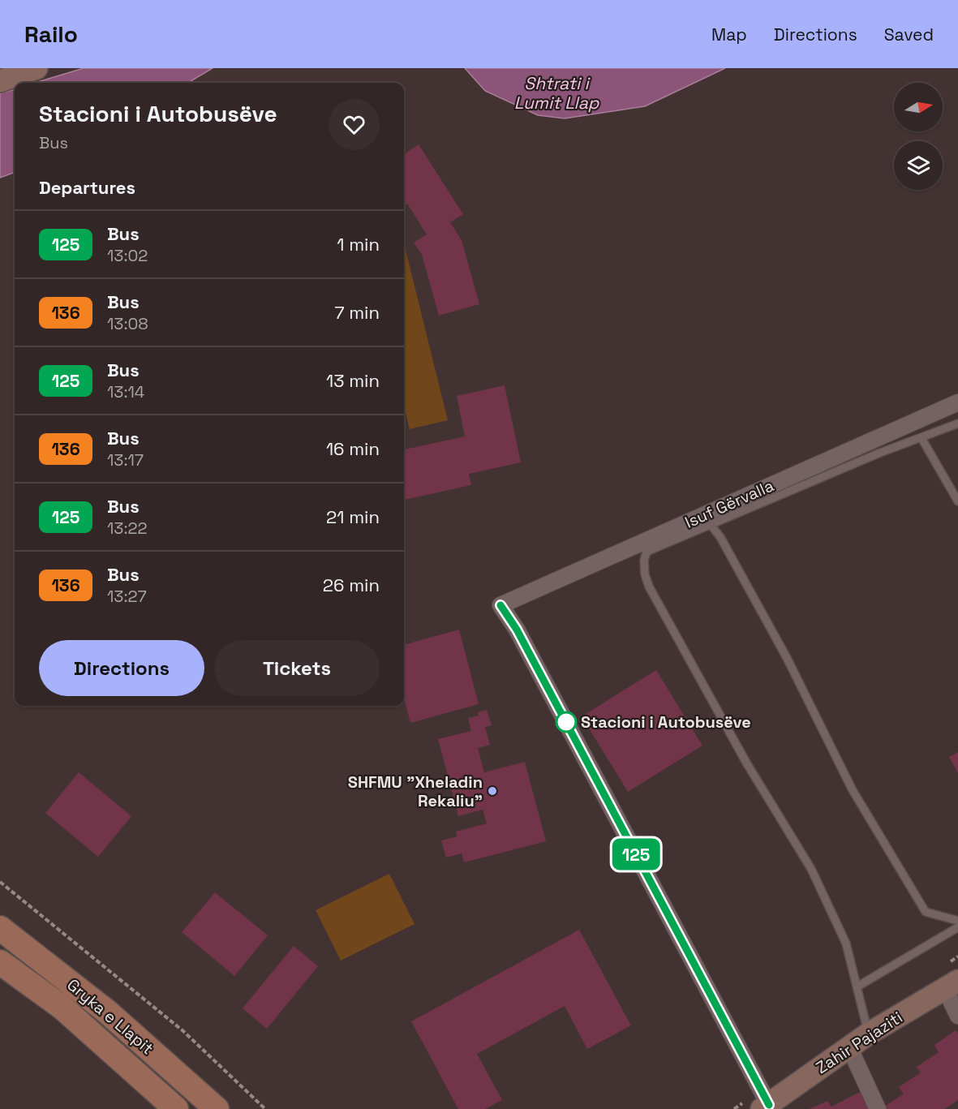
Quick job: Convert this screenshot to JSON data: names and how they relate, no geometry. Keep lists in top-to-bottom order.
{
  "streets": {
    "main road": ["Gryka e Llapit", "Zahir Pajaziti"],
    "street": ["Isuf Gërvalla"]
  },
  "crossings": [
    ["Isuf Gërvalla", "Zahir Pajaziti"]
  ],
  "water": ["Shtrati i Lumit Llap"],
  "places": ["Stacioni i Autobusëve", "SHFMU \"Xheladin Rekaliu\""],
  "lines": ["bus line 125"],
  "north": "right",
  "page": {
    "header": "Railo",
    "nav": ["Map", "Directions", "Saved"],
    "on_map": "125",
    "heading": [
      ["Stacioni i Autobusëve", "Bus"],
      "Departures"
    ],
    "list": [
      {
        "mark": "125",
        "name": "Bus",
        "note": "13:02",
        "value": "1 min"
      },
      {
        "mark": "136",
        "name": "Bus",
        "note": "13:08",
        "value": "7 min"
      },
      {
        "mark": "125",
        "name": "Bus",
        "note": "13:14",
        "value": "13 min"
      },
      {
        "mark": "136",
        "name": "Bus",
        "note": "13:17",
        "value": "16 min"
      },
      {
        "mark": "125",
        "name": "Bus",
        "note": "13:22",
        "value": "21 min"
      },
      {
        "mark": "136",
        "name": "Bus",
        "note": "13:27",
        "value": "26 min"
      }
    ],
    "buttons": ["Directions", "Tickets"]
  }
}
